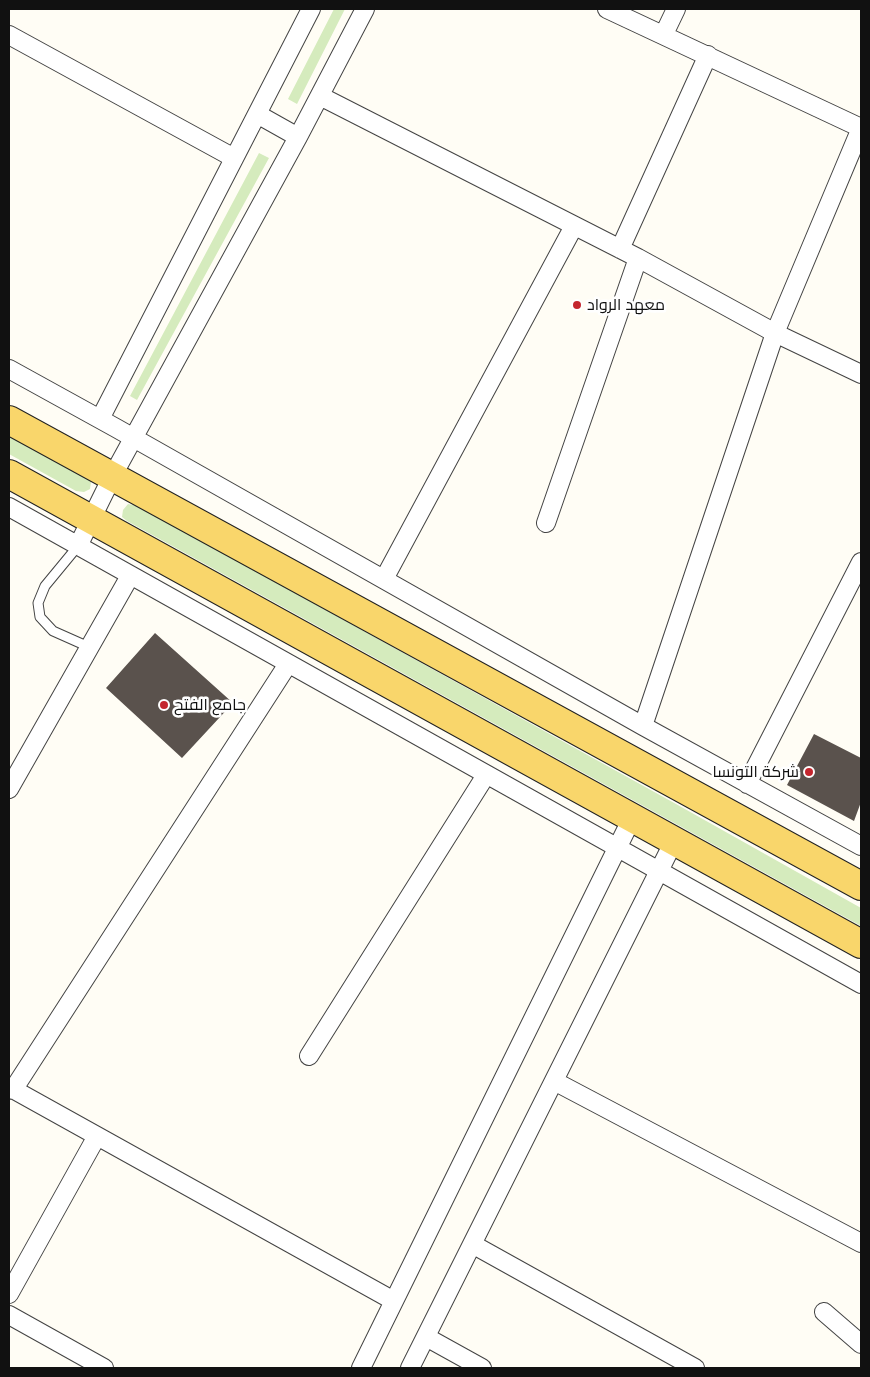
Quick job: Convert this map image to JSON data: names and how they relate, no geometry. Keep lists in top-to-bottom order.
{
  "places": ["معهد الرواد", "جامع الفتح", "شركة التونسا"]
}
